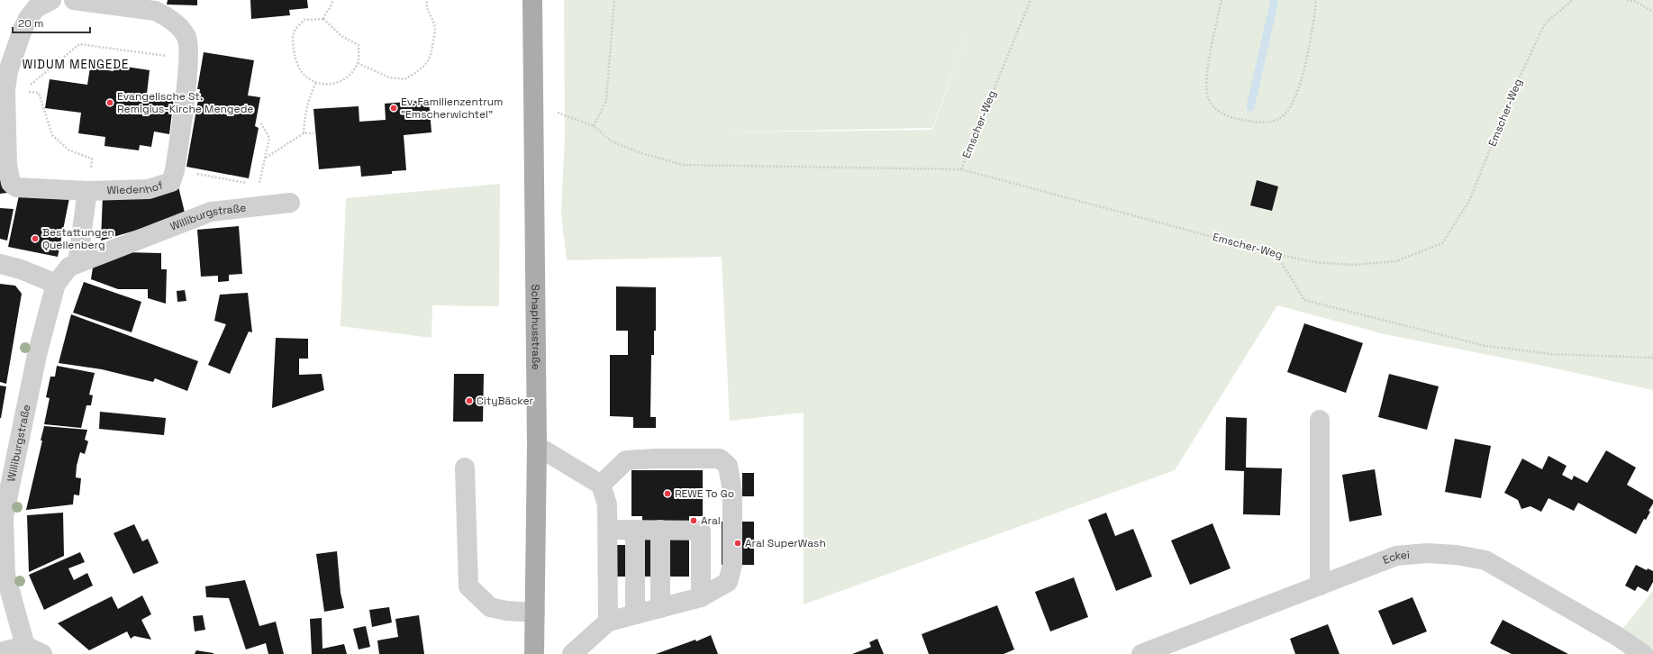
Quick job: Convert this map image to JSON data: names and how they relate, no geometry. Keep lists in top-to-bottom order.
{
  "streets": {
    "main road": ["Schaphusstraße"],
    "street": ["Wiedenhof", "Williburgstraße", "Eckei"],
    "path": ["Emscher-Weg"]
  },
  "districts": ["WIDUM MENGEDE"],
  "places": [
    "Evangelische St. Remigius-Kirche Mengede",
    "Ev. Familienzentrum \"Emscherwichtel\"",
    "Bestattungen Quellenberg",
    "CityBäcker",
    "REWE To Go",
    "Aral",
    "Aral SuperWash"
  ],
  "scale_bar": "20 m"
}
